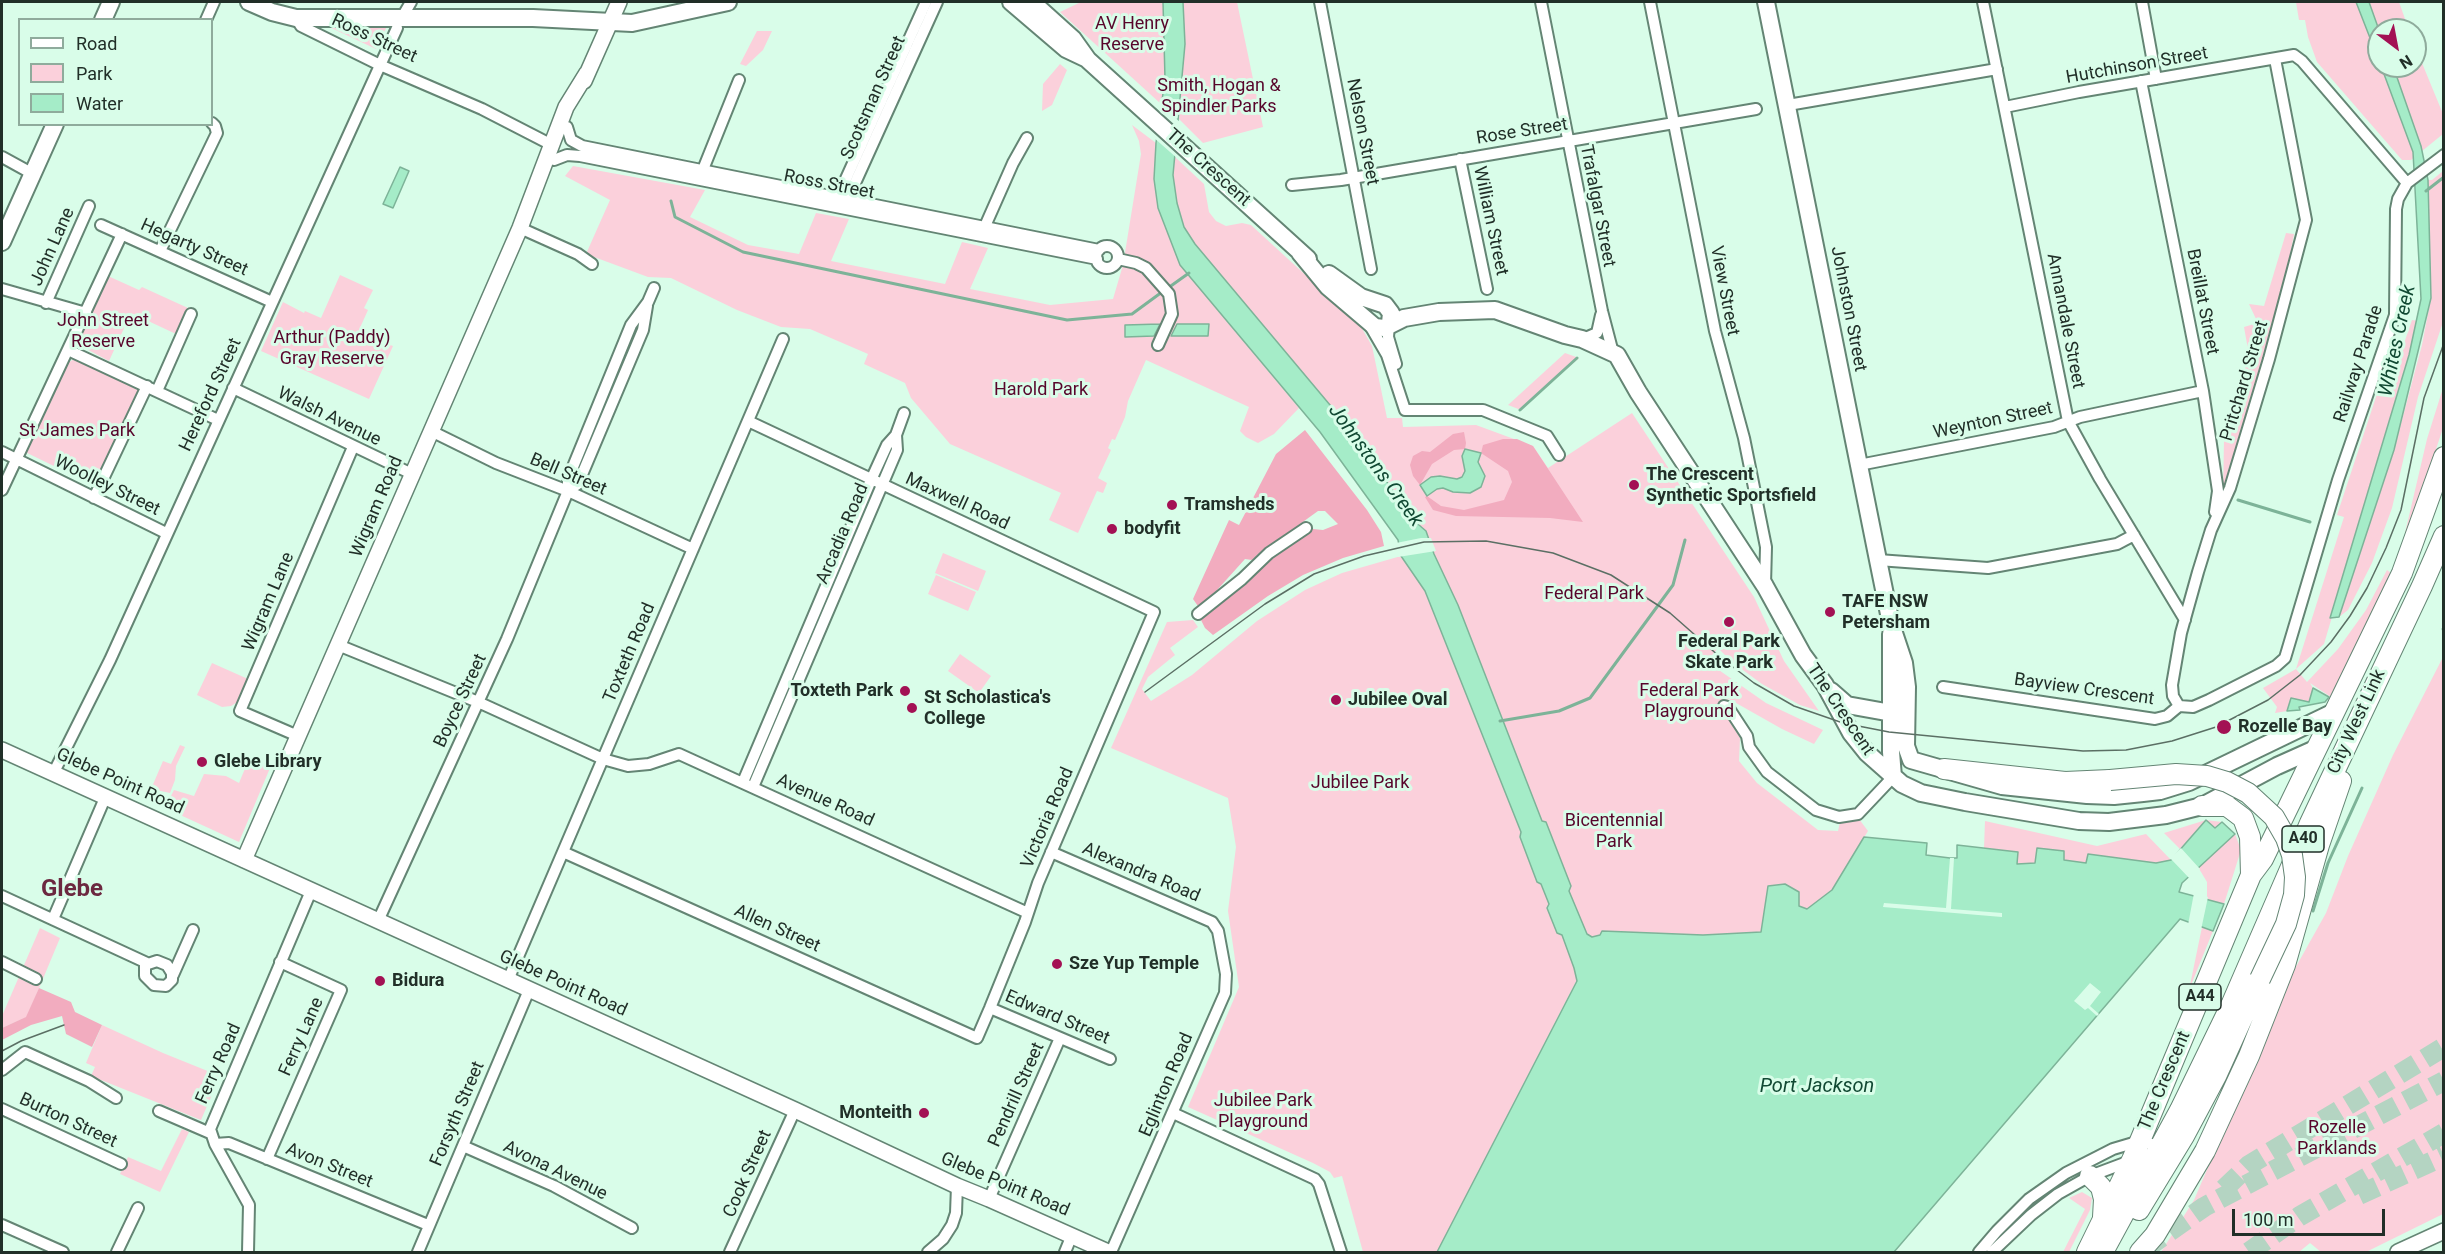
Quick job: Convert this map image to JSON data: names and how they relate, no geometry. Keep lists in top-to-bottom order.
{
  "streets": {
    "highway": [
      "The Crescent",
      "City West Link",
      "A40",
      "A44"
    ],
    "main road": ["Ross Street", "Johnston Street"],
    "street": [
      "Hutchinson Street",
      "Scotsman Street",
      "Nelson Street",
      "Rose Street",
      "Trafalgar Street",
      "William Street",
      "John Lane",
      "Hegarty Street",
      "View Street",
      "Breillat Street",
      "Annandale Street",
      "Railway Parade",
      "Pritchard Street",
      "Hereford Street",
      "Walsh Avenue",
      "Weynton Street",
      "Bell Street",
      "Woolley Street",
      "Maxwell Road",
      "Wigram Road",
      "Arcadia Road",
      "Wigram Lane",
      "Toxteth Road",
      "Bayview Crescent",
      "Boyce Street",
      "Glebe Point Road",
      "Avenue Road",
      "Victoria Road",
      "Alexandra Road",
      "Allen Street",
      "Edward Street",
      "Ferry Lane",
      "Ferry Road",
      "Eglinton Road",
      "Pendrill Street",
      "Forsyth Street",
      "Burton Street",
      "Avon Street",
      "Avona Avenue",
      "Cook Street"
    ]
  },
  "crossings": [
    ["Ross Street", "Scotsman Street"],
    ["Ross Street", "Hereford Street"],
    ["Ross Street", "Wigram Road"],
    ["Hutchinson Street", "Breillat Street"],
    ["Hutchinson Street", "Annandale Street"],
    ["Hutchinson Street", "Pritchard Street"],
    ["Nelson Street", "Rose Street"],
    ["Rose Street", "Trafalgar Street"],
    ["Rose Street", "William Street"],
    ["Rose Street", "View Street"],
    ["The Crescent", "Trafalgar Street"],
    ["The Crescent", "View Street"],
    ["The Crescent", "Johnston Street"],
    ["The Crescent", "City West Link"],
    ["Hegarty Street", "Hereford Street"],
    ["Breillat Street", "Pritchard Street"],
    ["Breillat Street", "Weynton Street"],
    ["Johnston Street", "Weynton Street"],
    ["Johnston Street", "City West Link"],
    ["Annandale Street", "Pritchard Street"],
    ["Annandale Street", "Weynton Street"],
    ["Railway Parade", "Bayview Crescent"],
    ["Pritchard Street", "Bayview Crescent"],
    ["Hereford Street", "Walsh Avenue"],
    ["Hereford Street", "Woolley Street"],
    ["Hereford Street", "Glebe Point Road"],
    ["Walsh Avenue", "Wigram Road"],
    ["Walsh Avenue", "Wigram Lane"],
    ["Bell Street", "Wigram Road"],
    ["Bell Street", "Toxteth Road"],
    ["Bell Street", "Boyce Street"],
    ["Maxwell Road", "Arcadia Road"],
    ["Maxwell Road", "Toxteth Road"],
    ["Maxwell Road", "Victoria Road"],
    ["Wigram Road", "Wigram Lane"],
    ["Wigram Road", "Glebe Point Road"],
    ["Wigram Road", "Avenue Road"],
    ["Arcadia Road", "Avenue Road"],
    ["Toxteth Road", "Glebe Point Road"],
    ["Toxteth Road", "Avenue Road"],
    ["Toxteth Road", "Allen Street"],
    ["Boyce Street", "Glebe Point Road"],
    ["Boyce Street", "Avenue Road"],
    ["Glebe Point Road", "Ferry Road"],
    ["Glebe Point Road", "Eglinton Road"],
    ["Glebe Point Road", "Pendrill Street"],
    ["Glebe Point Road", "Forsyth Street"],
    ["Glebe Point Road", "Cook Street"],
    ["Avenue Road", "Victoria Road"],
    ["Victoria Road", "Alexandra Road"],
    ["Victoria Road", "Allen Street"],
    ["Victoria Road", "Edward Street"],
    ["Alexandra Road", "Eglinton Road"],
    ["Edward Street", "Pendrill Street"],
    ["Ferry Lane", "Ferry Road"],
    ["Ferry Lane", "Avon Street"],
    ["Ferry Road", "Avon Street"],
    ["Forsyth Street", "Avon Street"],
    ["Forsyth Street", "Avona Avenue"]
  ],
  "districts": ["Glebe"],
  "water": ["Whites Creek", "Johnstons Creek", "Port Jackson"],
  "parks": [
    "AV Henry Reserve",
    "Smith, Hogan & Spindler Parks",
    "John Street Reserve",
    "Arthur (Paddy) Gray Reserve",
    "Harold Park",
    "St James Park",
    "Federal Park",
    "Federal Park Playground",
    "Jubilee Park",
    "Bicentennial Park",
    "Jubilee Park Playground",
    "Rozelle Parklands"
  ],
  "places": [
    "The Crescent Synthetic Sportsfield",
    "Tramsheds",
    "bodyfit",
    "TAFE NSW Petersham",
    "Federal Park Skate Park",
    "Toxteth Park",
    "Jubilee Oval",
    "St Scholastica's College",
    "Rozelle Bay",
    "Glebe Library",
    "Sze Yup Temple",
    "Bidura",
    "Monteith"
  ],
  "legend": ["Road", "Park", "Water"],
  "scale_bar": "100 m",
  "north": "bottom right"
}
